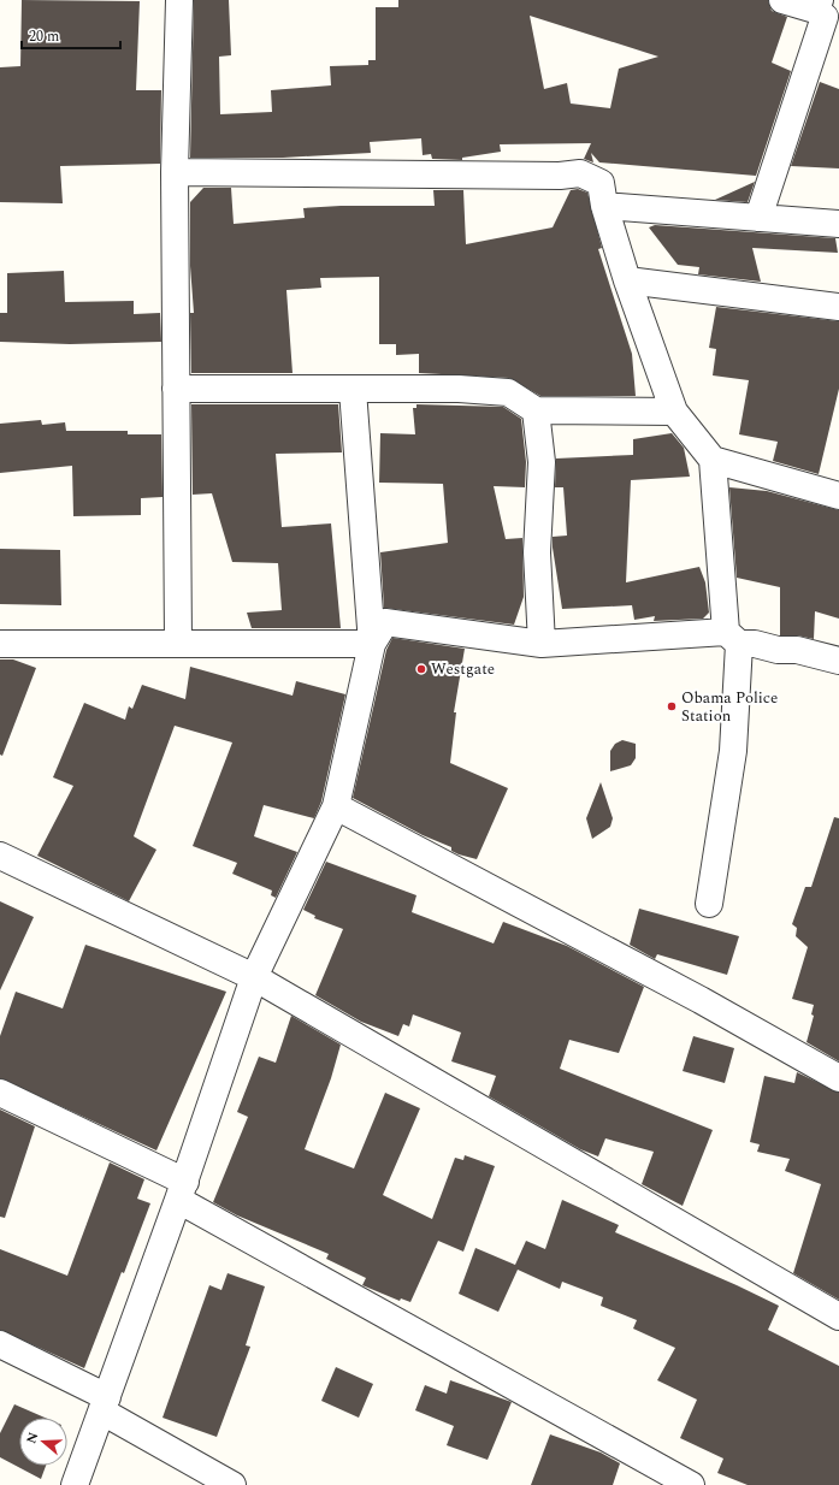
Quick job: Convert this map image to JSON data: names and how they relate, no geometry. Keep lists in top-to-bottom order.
{
  "places": ["Westgate", "Obama Police Station"],
  "scale_bar": "20 m",
  "north": "left"
}
